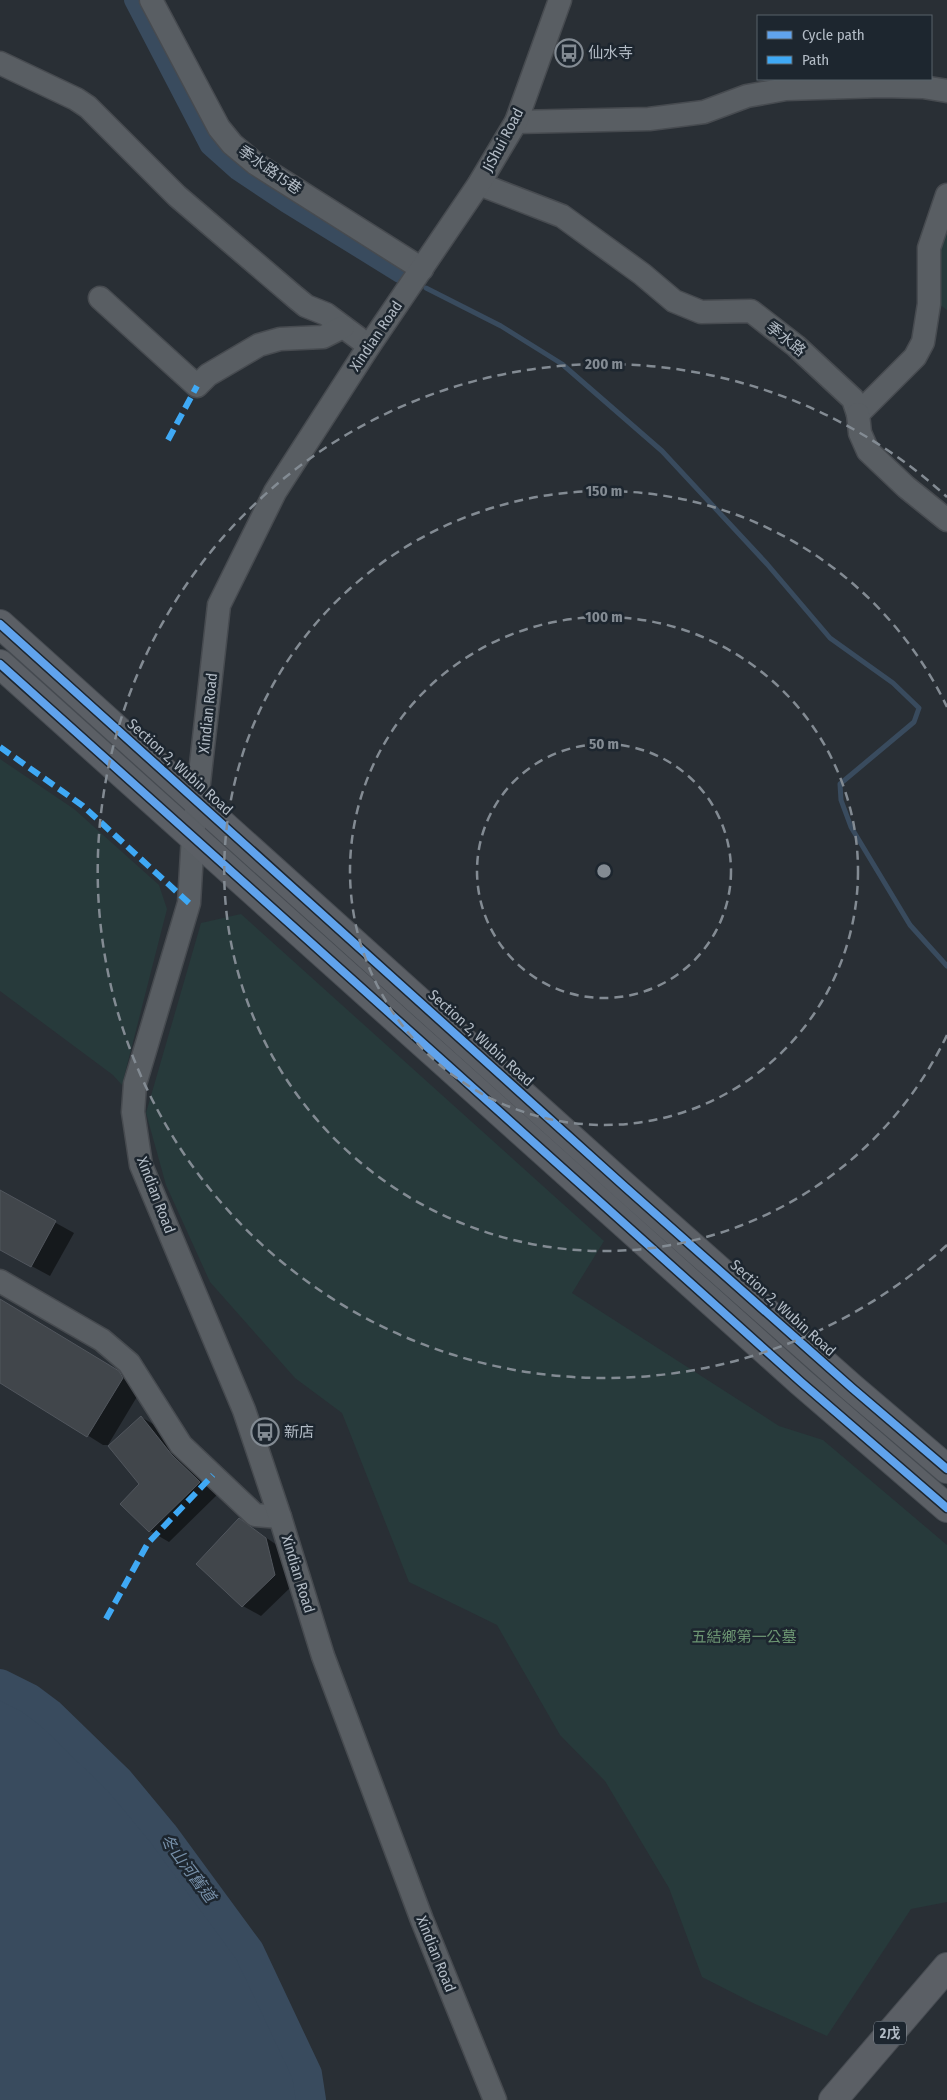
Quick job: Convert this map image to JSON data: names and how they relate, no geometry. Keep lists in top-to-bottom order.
{
  "streets": {
    "main road": ["Section 2, Wubin Road", "2戊"],
    "street": [
      "JiShui Road",
      "季水路15巷",
      "Xindian Road",
      "季水路"
    ]
  },
  "crossings": [
    ["JiShui Road", "季水路15巷"],
    ["JiShui Road", "Xindian Road"],
    ["JiShui Road", "季水路"],
    ["季水路15巷", "Xindian Road"],
    ["Xindian Road", "Section 2, Wubin Road"]
  ],
  "water": ["冬山河舊道"],
  "parks": ["五結鄉第一公墓"],
  "places": {
    "bus stop": ["仙水寺", "新店"]
  },
  "legend": ["Cycle path", "Path"],
  "rings": [
    "200 m",
    "150 m",
    "100 m",
    "50 m"
  ]
}
